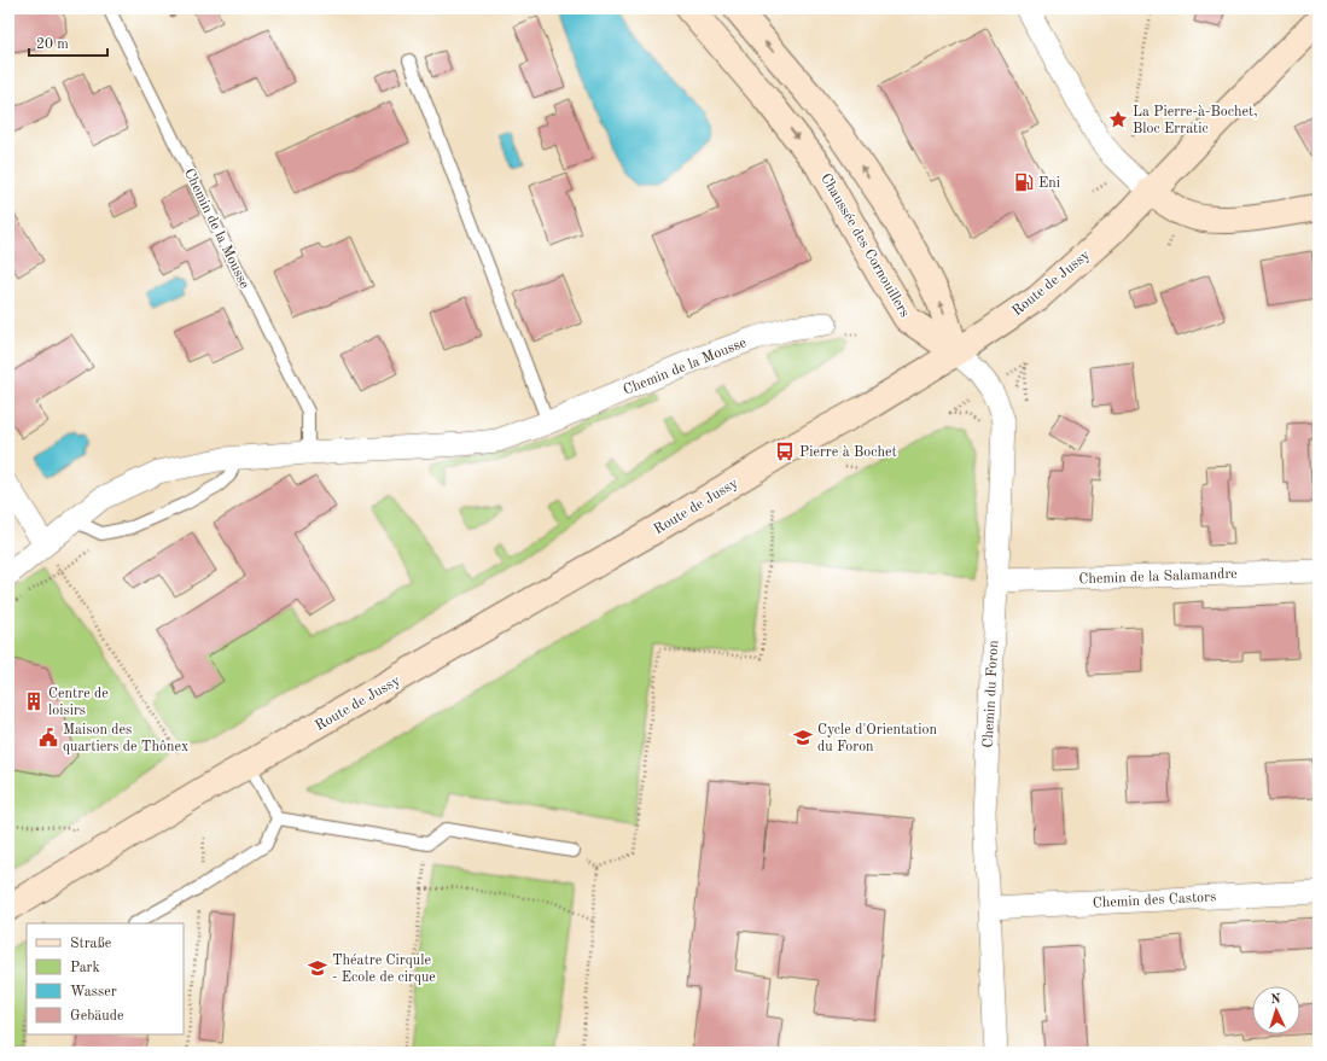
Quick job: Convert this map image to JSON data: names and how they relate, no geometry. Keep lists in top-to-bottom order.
{
  "streets": {
    "main road": ["Chaussée des Cornouillers", "Route de Jussy"],
    "street": [
      "Chemin de la Mousse",
      "Chemin de la Salamandre",
      "Chemin du Foron",
      "Chemin des Castors"
    ]
  },
  "crossings": [
    ["Chaussée des Cornouillers", "Route de Jussy"],
    ["Chaussée des Cornouillers", "Chemin du Foron"],
    ["Route de Jussy", "Chemin du Foron"],
    ["Chemin de la Salamandre", "Chemin du Foron"],
    ["Chemin du Foron", "Chemin des Castors"]
  ],
  "places": {
    "place": ["La Pierre-à-Bochet, Bloc Erratic"],
    "fuel station": ["Eni"],
    "bus stop": ["Pierre à Bochet"],
    "building": ["Centre de loisirs"],
    "public building": ["Maison des quartiers de Thônex"],
    "school or university": ["Cycle d'Orientation du Foron", "Théatre Cirqule - Ecole de cirque"]
  },
  "legend": [
    "Straße",
    "Park",
    "Wasser",
    "Gebäude"
  ],
  "scale_bar": "20 m",
  "north": "top"
}
